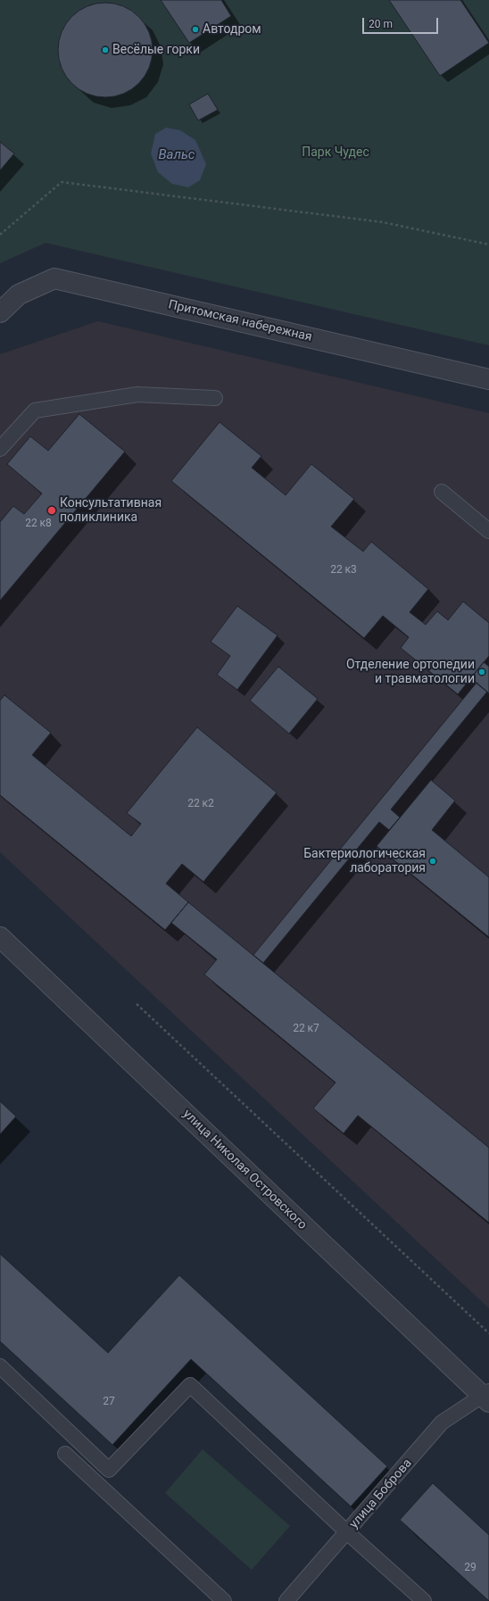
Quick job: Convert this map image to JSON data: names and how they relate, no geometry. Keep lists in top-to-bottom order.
{
  "streets": {
    "street": ["Притомская набережная", "улица Николая Островского"],
    "lane": ["улица Боброва"]
  },
  "crossings": [
    ["улица Николая Островского", "улица Боброва"]
  ],
  "water": ["Вальс"],
  "parks": ["Парк Чудес"],
  "places": [
    "Автодром",
    "Весёлые горки",
    "Консультативная поликлиника",
    "Отделение ортопедии и травматологии",
    "Бактериологическая лаборатория"
  ],
  "house_numbers": [
    "22 к8",
    "22 к3",
    "22 к2",
    "22 к7",
    "27",
    "29"
  ],
  "scale_bar": "20 m"
}
